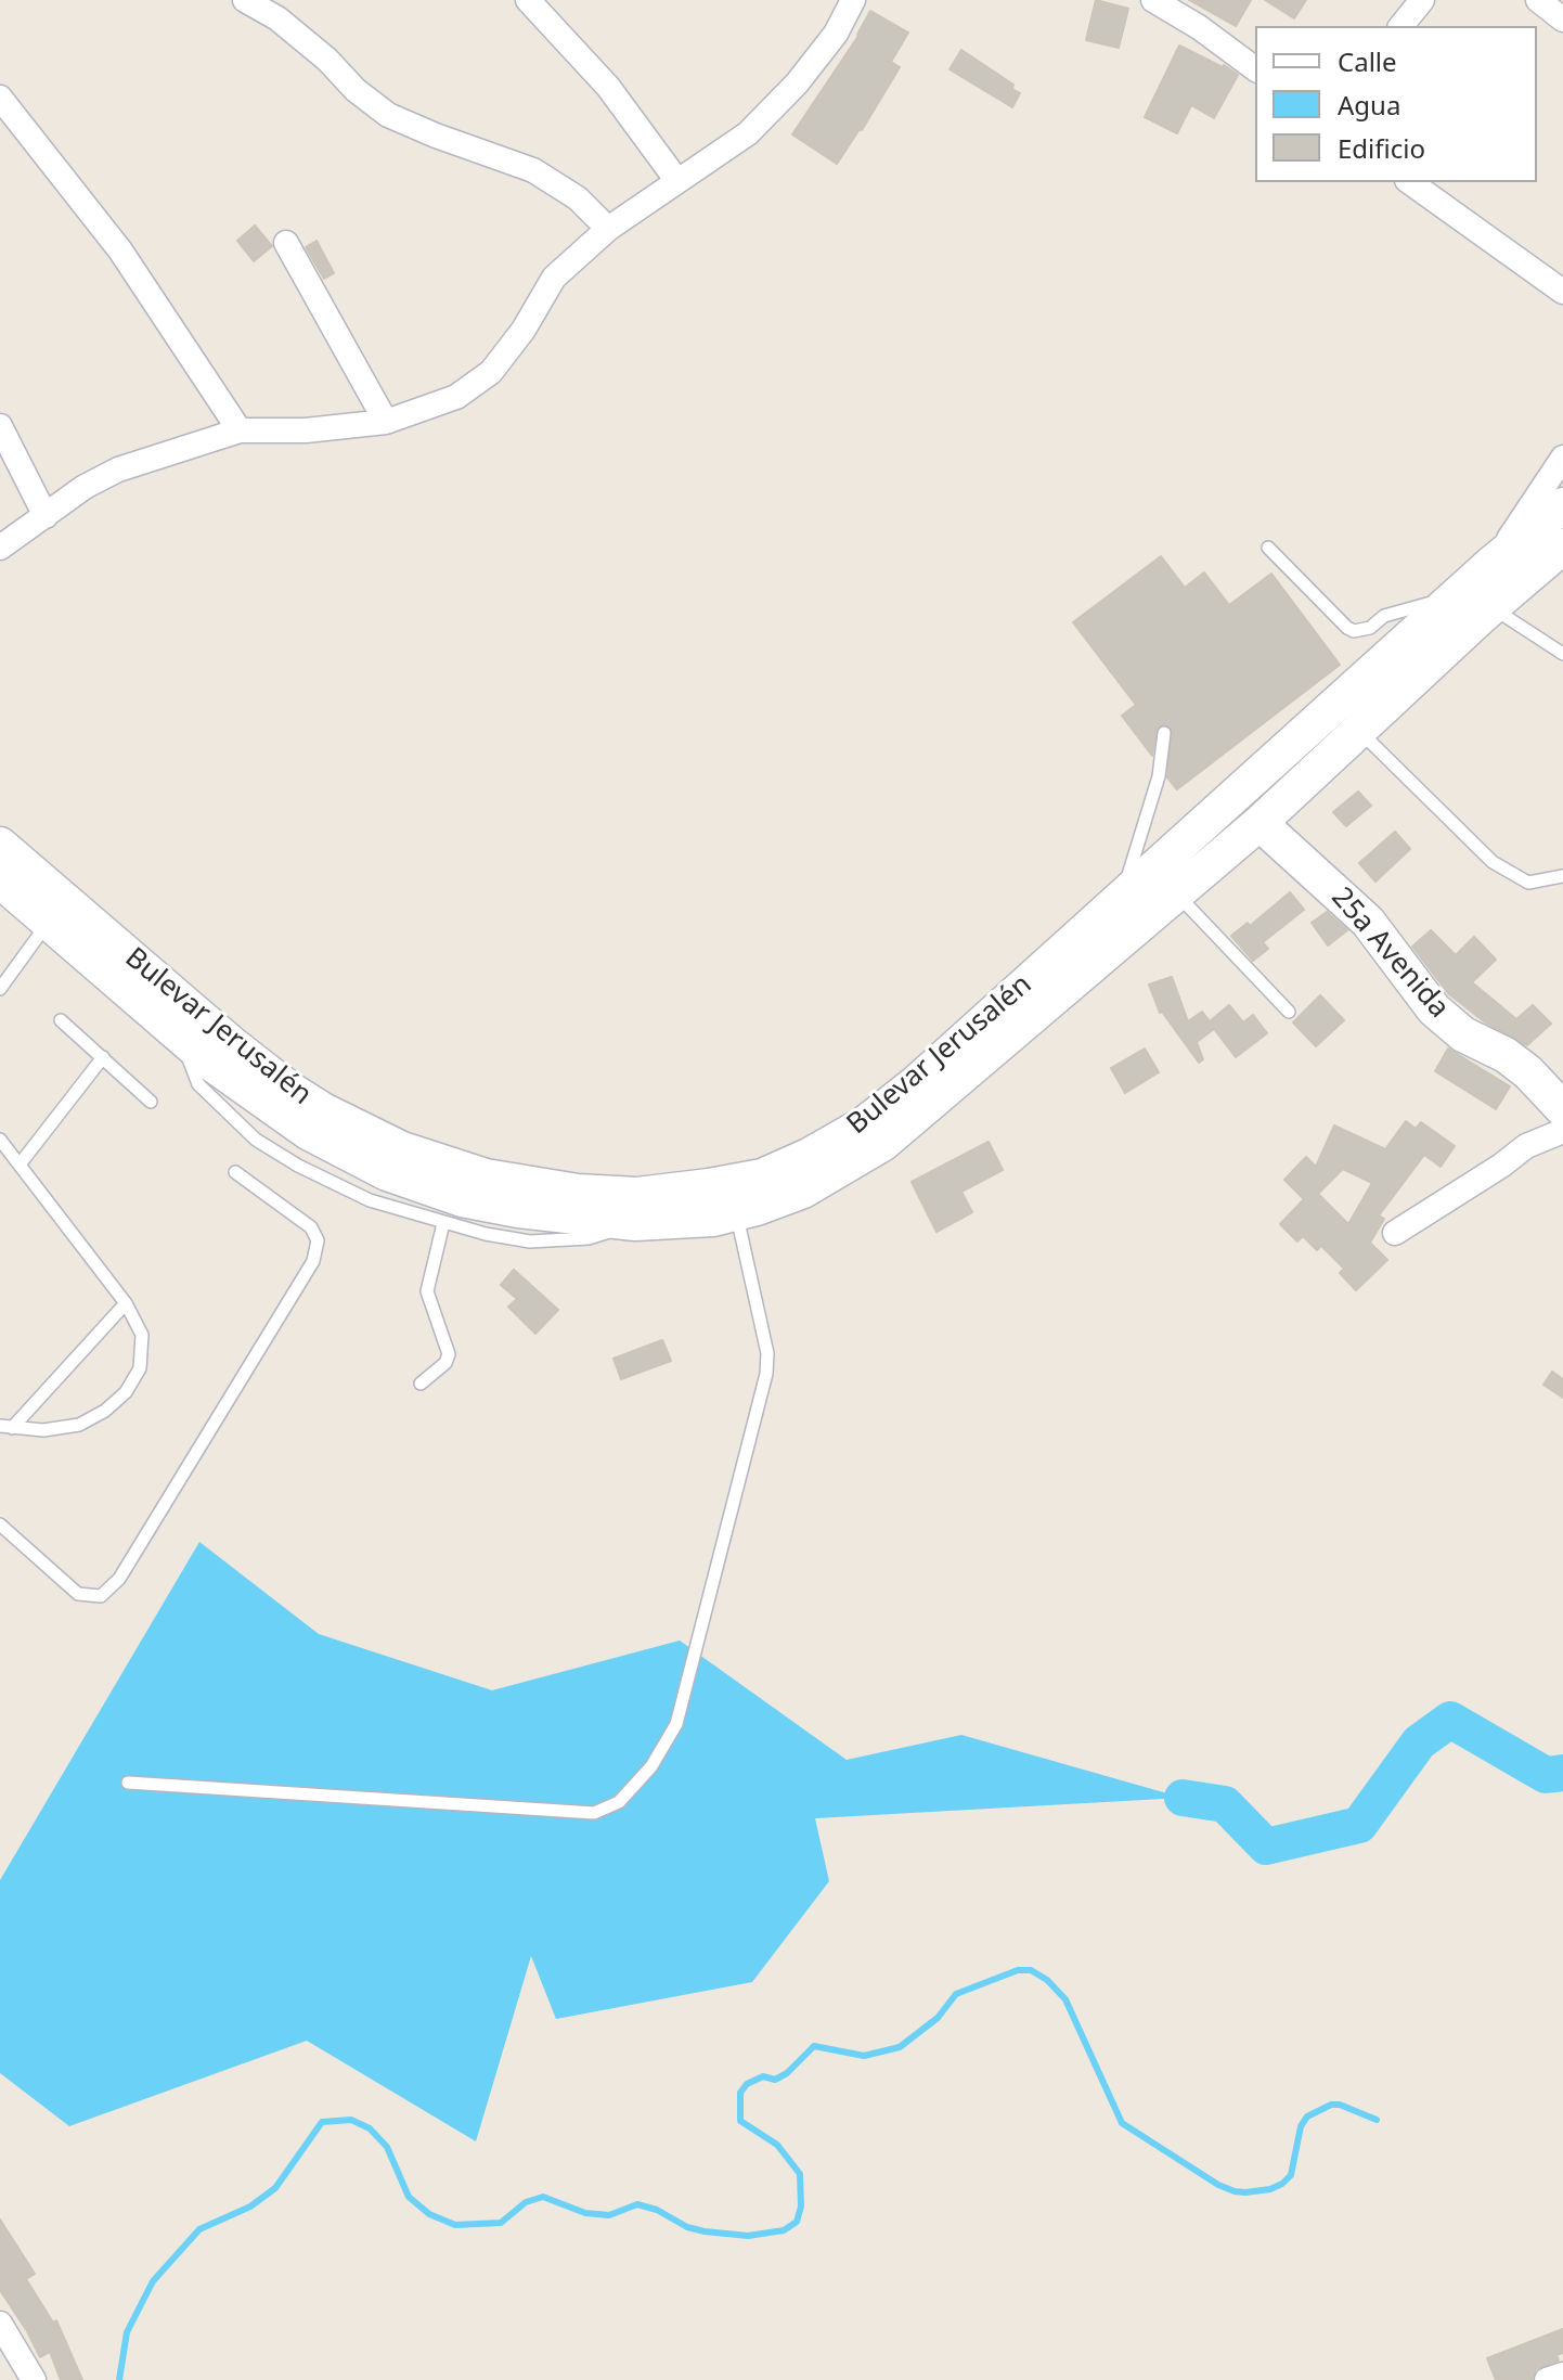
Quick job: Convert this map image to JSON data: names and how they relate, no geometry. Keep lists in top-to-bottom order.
{
  "streets": {
    "main road": ["25a Avenida", "Bulevar Jerusalén"]
  },
  "crossings": [
    ["25a Avenida", "Bulevar Jerusalén"]
  ],
  "legend": ["Calle", "Agua", "Edificio"]
}
